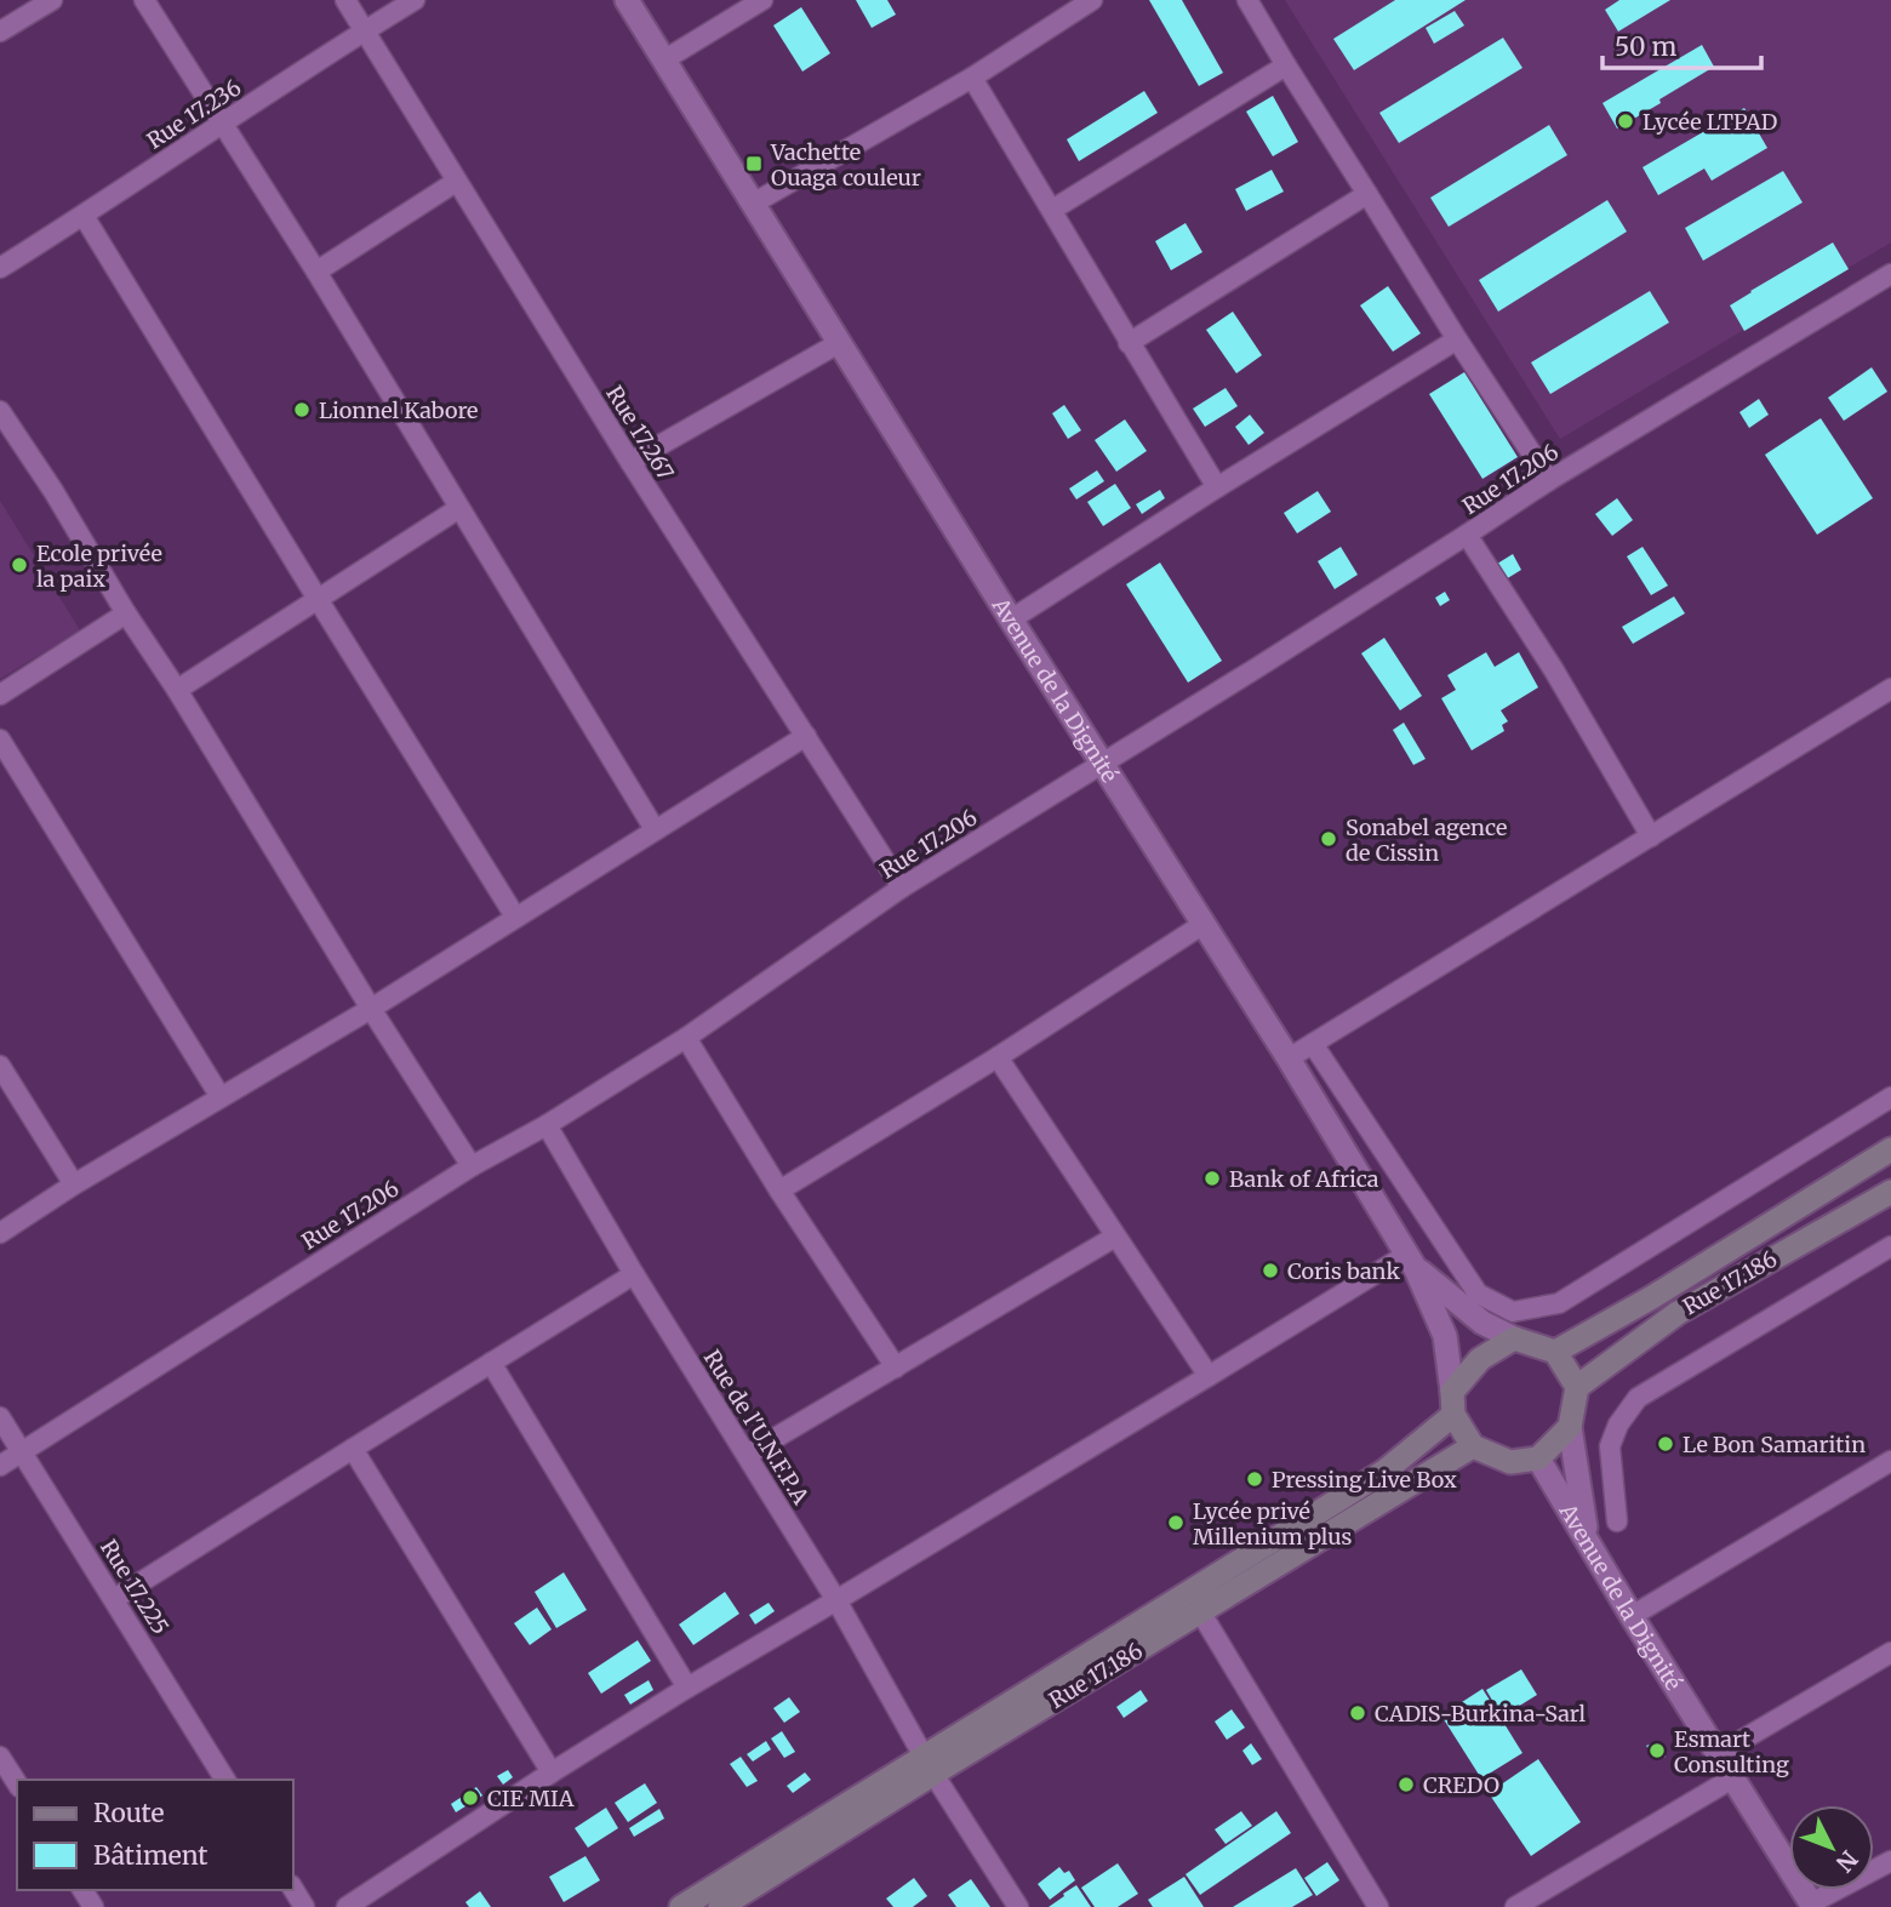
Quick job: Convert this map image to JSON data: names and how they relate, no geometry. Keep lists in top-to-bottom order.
{
  "streets": {
    "main road": ["Rue 17.186"],
    "street": [
      "Rue 17.236",
      "Rue 17.267",
      "Rue 17.206",
      "Avenue de la Dignité",
      "Rue de l'U.N.F.P.A",
      "Rue 17.225"
    ]
  },
  "crossings": [
    ["Rue 17.236", "Rue 17.267"],
    ["Rue 17.267", "Rue 17.206"],
    ["Rue 17.206", "Avenue de la Dignité"],
    ["Rue 17.206", "Rue de l'U.N.F.P.A"],
    ["Rue 17.206", "Rue 17.225"],
    ["Avenue de la Dignité", "Rue 17.186"],
    ["Rue 17.186", "Rue de l'U.N.F.P.A"]
  ],
  "places": {
    "other": [
      "Lycée LTPAD",
      "Lionnel Kabore",
      "Ecole privée la paix",
      "Sonabel agence de Cissin",
      "Bank of Africa",
      "Coris bank",
      "Le Bon Samaritin",
      "Pressing Live Box",
      "Lycée privé Millenium plus",
      "CADIS-Burkina-Sarl",
      "Esmart Consulting",
      "CREDO",
      "CIE MIA"
    ],
    "transit": ["Vachette Ouaga couleur"]
  },
  "legend": ["Route", "Bâtiment"],
  "scale_bar": "50 m",
  "north": "bottom right"
}
